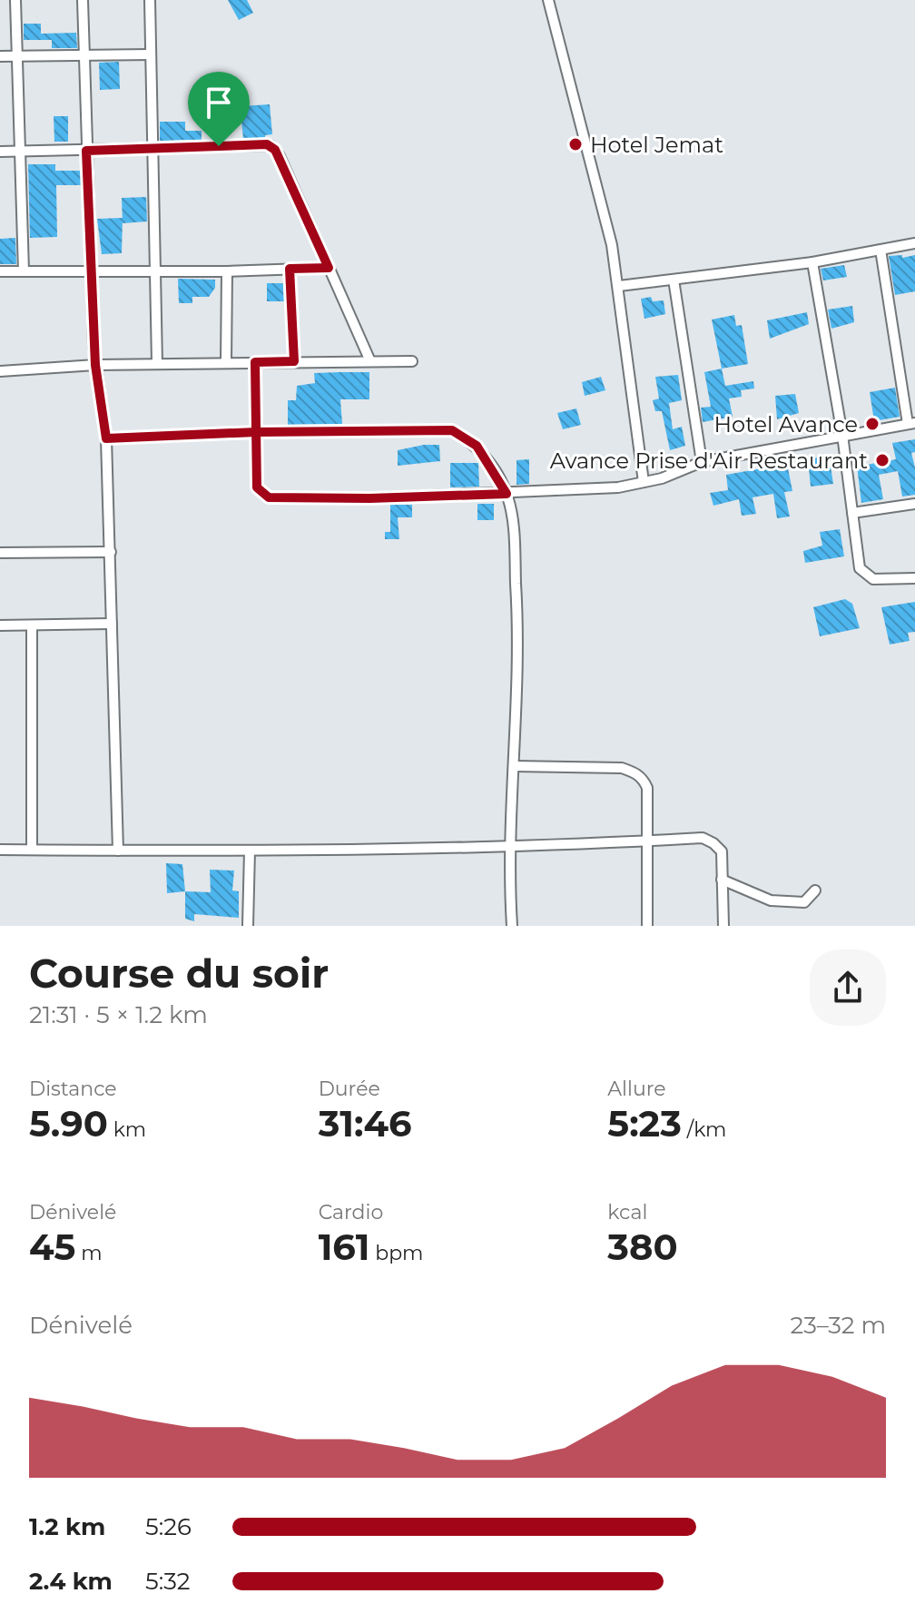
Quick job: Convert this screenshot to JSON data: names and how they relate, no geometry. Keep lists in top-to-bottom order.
{
  "places": ["Hotel Jemat", "Hotel Avance", "Avance Prise d'Air Restaurant"],
  "page": {
    "heading": ["Course du soir", "21:31 · 5 × 1.2 km"],
    "stats": [
      ["Distance", "5.90 km"],
      ["Durée", "31:46"],
      ["Allure", "5:23 /km"],
      ["Dénivelé", "45 m"],
      ["Cardio", "161 bpm"],
      ["kcal", "380"]
    ],
    "chart": ["Dénivelé", "23–32 m"],
    "list": [
      {
        "name": "1.2 km",
        "note": "5:26"
      },
      {
        "name": "2.4 km",
        "note": "5:32"
      }
    ]
  }
}
